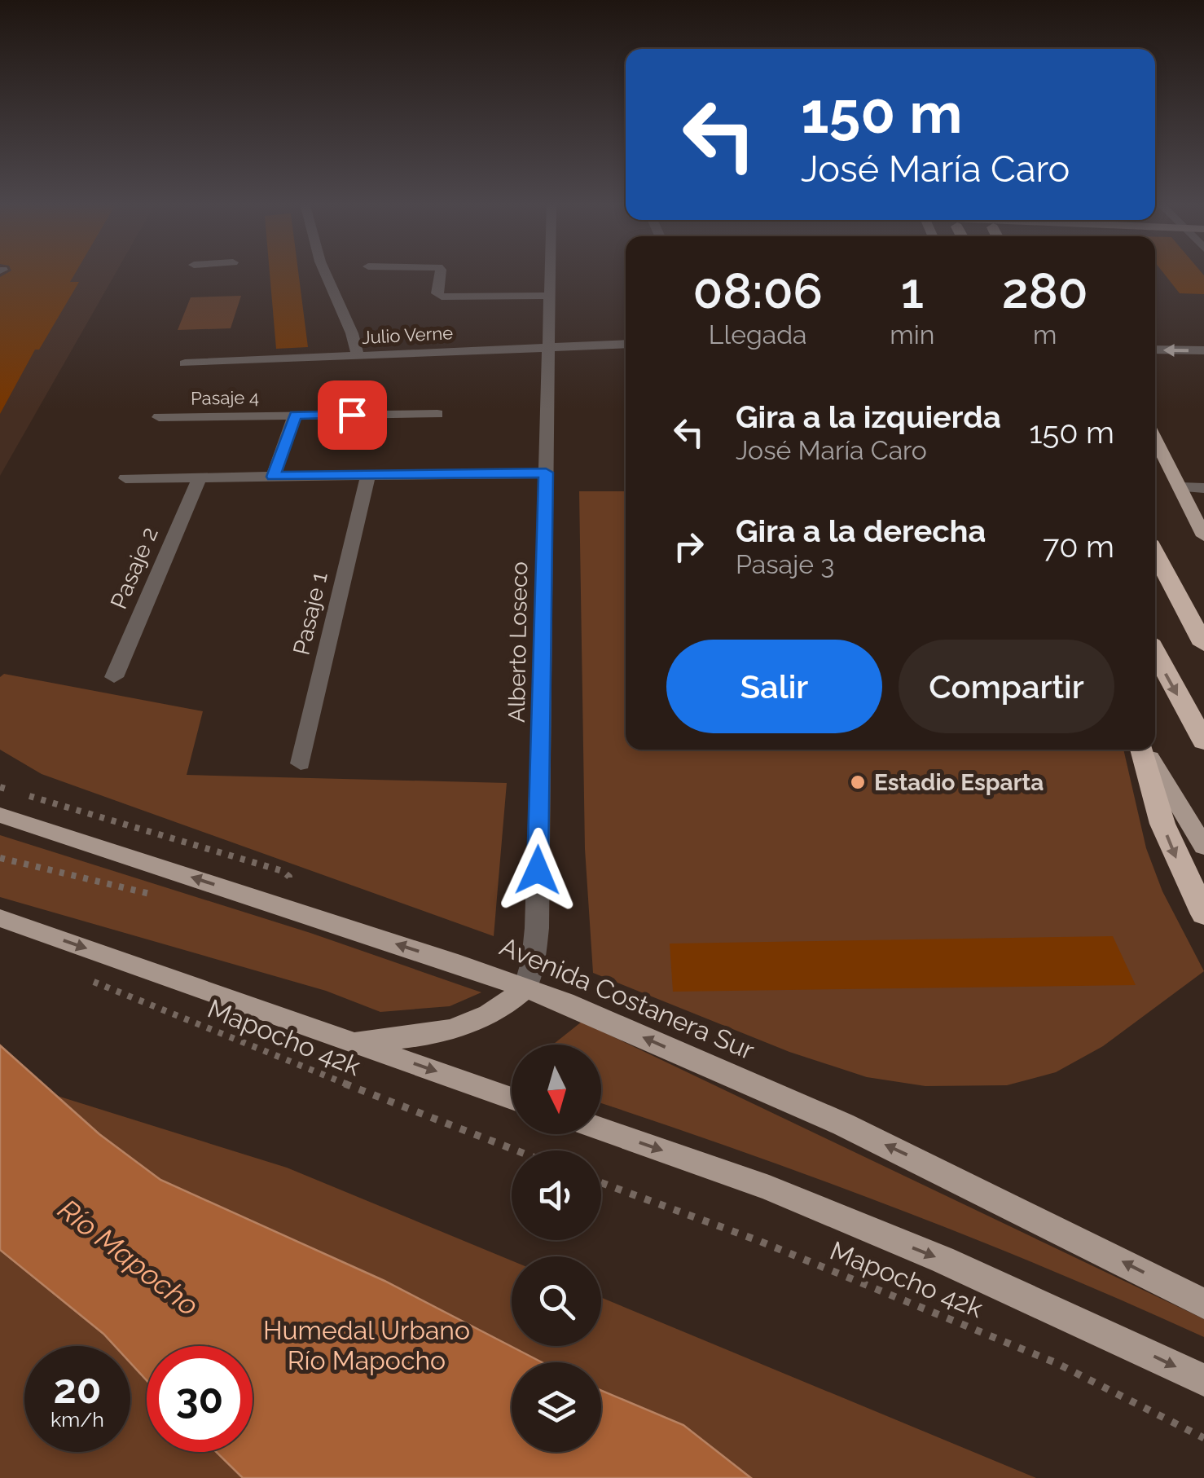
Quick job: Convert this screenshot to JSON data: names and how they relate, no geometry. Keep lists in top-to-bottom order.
{
  "streets": {
    "main road": ["Avenida Costanera Sur"],
    "street": [
      "Julio Verne",
      "Pasaje 4",
      "Pasaje 2",
      "Pasaje 1",
      "Alberto Loseco"
    ],
    "path": ["Mapocho 42k"]
  },
  "crossings": [
    ["Julio Verne", "Alberto Loseco"],
    ["Alberto Loseco", "Avenida Costanera Sur"]
  ],
  "water": ["Río Mapocho"],
  "parks": ["Humedal Urbano Río Mapocho"],
  "places": ["Estadio Esparta"],
  "north": "bottom",
  "page": {
    "turn": ["150 m", "José María Caro"],
    "eta": [
      "08:06",
      "Llegada",
      "1",
      "min",
      "280",
      "m"
    ],
    "list": [
      {
        "name": "Gira a la izquierda",
        "note": "José María Caro",
        "value": "150 m"
      },
      {
        "name": "Gira a la derecha",
        "note": "Pasaje 3",
        "value": "70 m"
      }
    ],
    "buttons": ["Salir", "Compartir"],
    "speed": "20 km/h",
    "limit": "30"
  }
}
